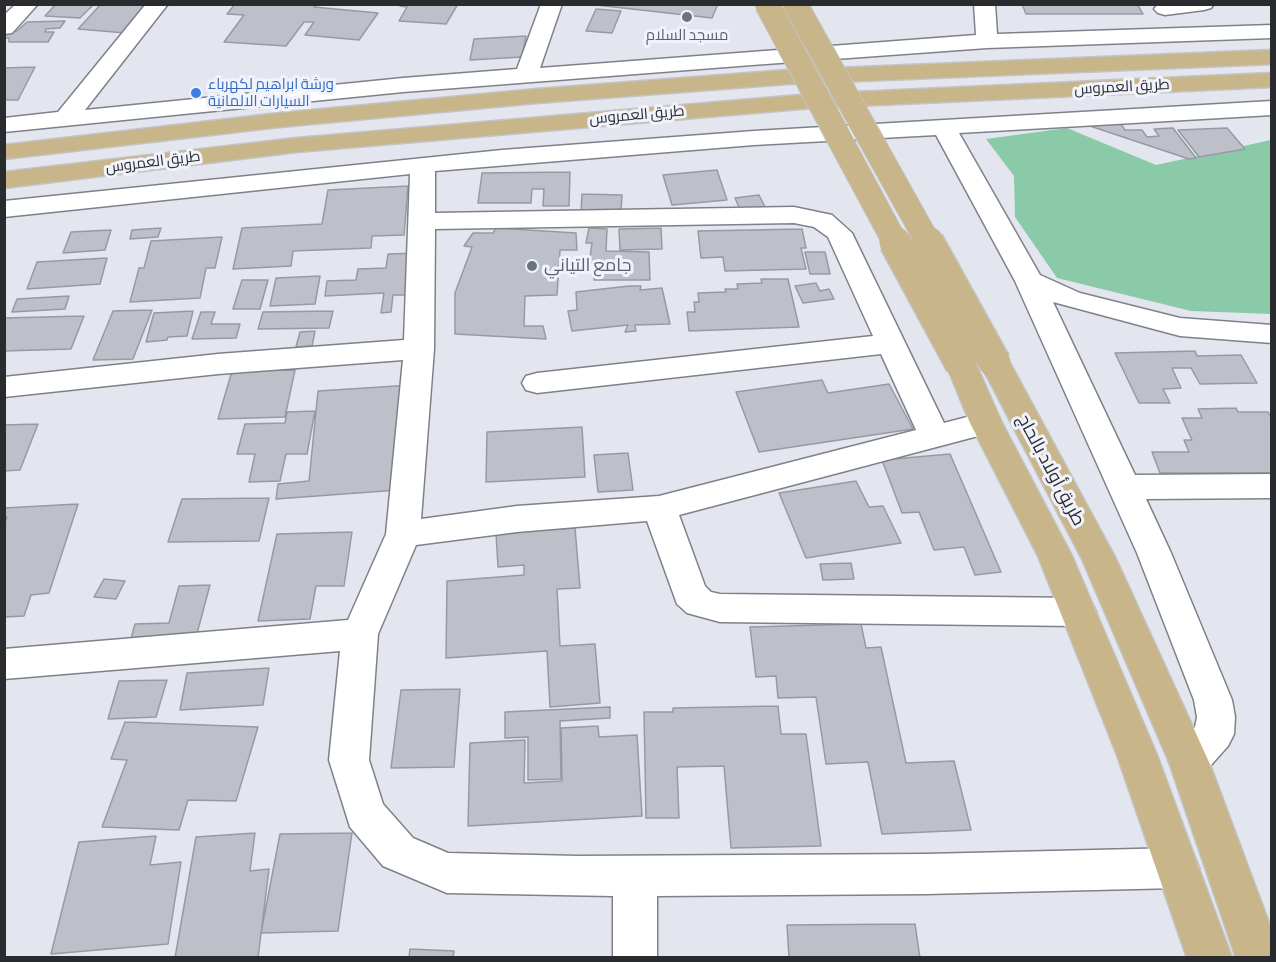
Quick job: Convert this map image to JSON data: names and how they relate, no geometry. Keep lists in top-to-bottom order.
{
  "streets": {
    "main road": ["طريق العمروس", "طريق أولاد بالحاج"]
  },
  "places": ["مسجد السلام", "ورشة ابراهيم لكهرباء السيارات الالمانية", "جامع التياني"]
}
